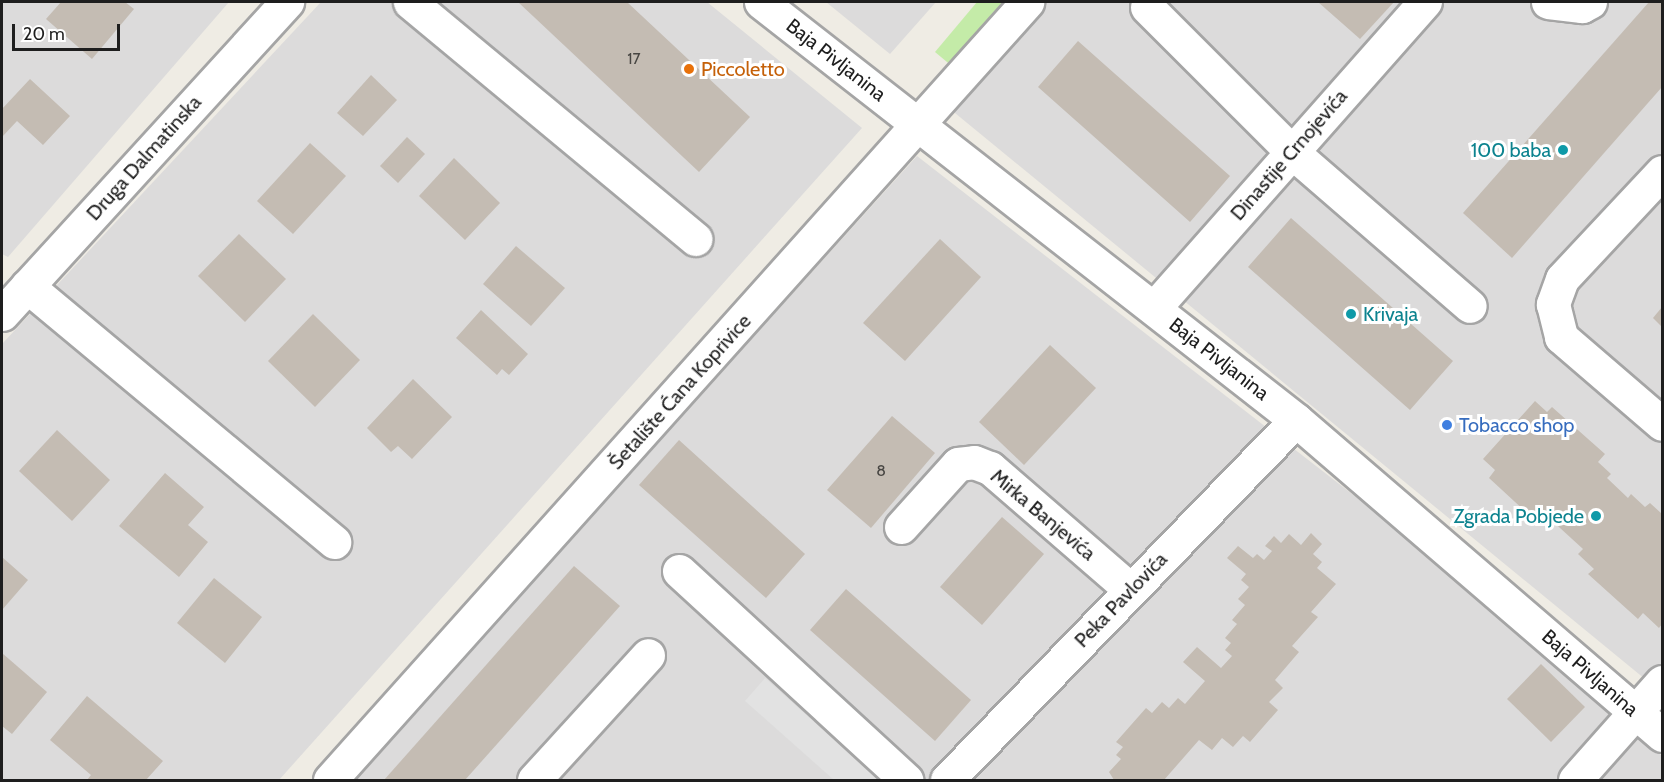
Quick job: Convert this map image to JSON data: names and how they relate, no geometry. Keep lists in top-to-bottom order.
{
  "streets": {
    "street": [
      "Baja Pivljanina",
      "Dinastije Crnojevića",
      "Druga Dalmatinska",
      "Šetalište Ćana Koprivice",
      "Mirka Banjevića",
      "Peka Pavlovića"
    ]
  },
  "crossings": [
    ["Baja Pivljanina", "Dinastije Crnojevića"],
    ["Baja Pivljanina", "Šetalište Ćana Koprivice"],
    ["Baja Pivljanina", "Peka Pavlovića"],
    ["Mirka Banjevića", "Peka Pavlovića"]
  ],
  "places": [
    "Piccoletto",
    "100 baba",
    "Krivaja",
    "Tobacco shop",
    "Zgrada Pobjede"
  ],
  "house_numbers": ["17", "8"],
  "scale_bar": "20 m"
}
